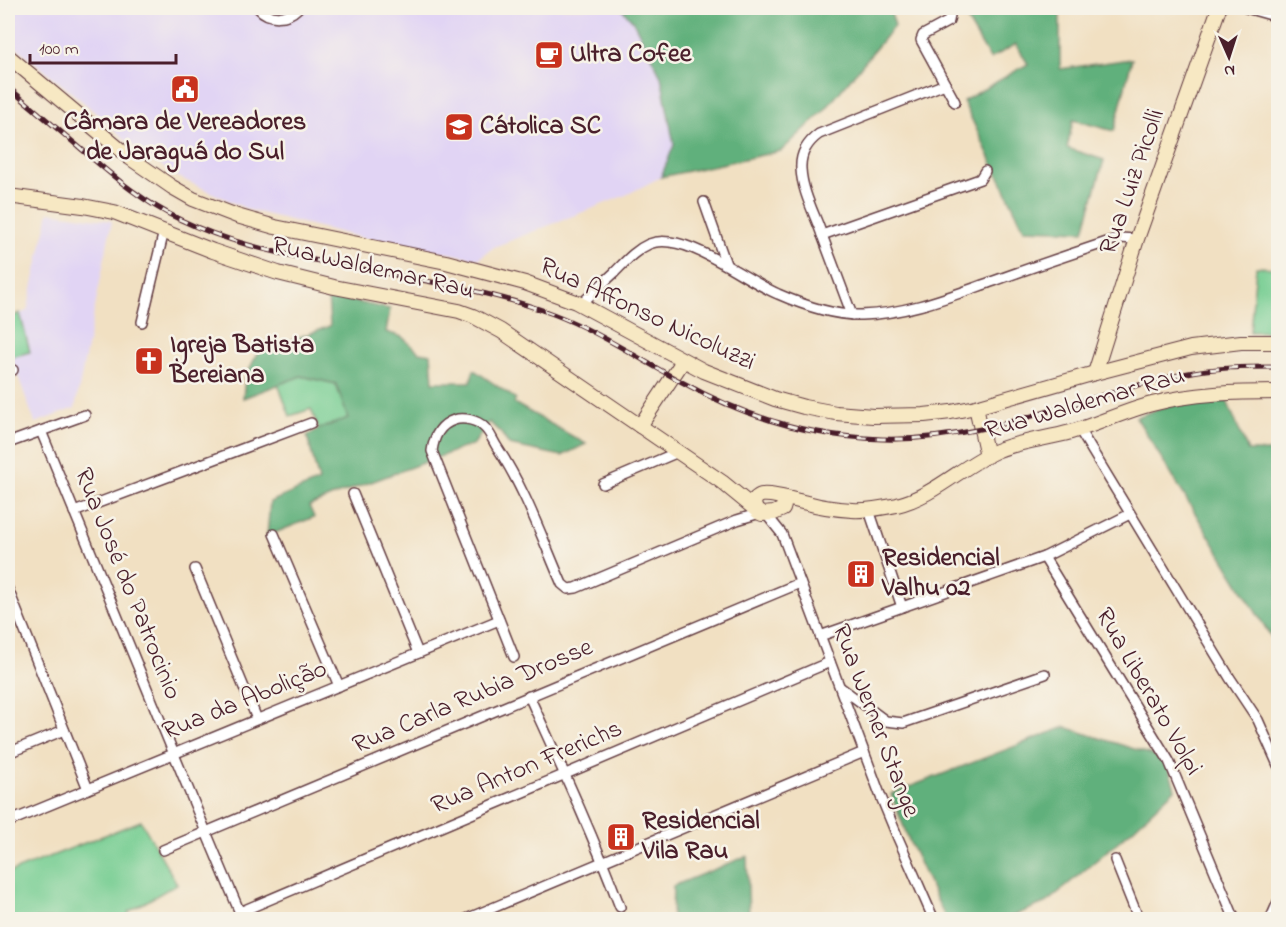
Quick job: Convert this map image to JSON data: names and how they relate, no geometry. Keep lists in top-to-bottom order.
{
  "streets": {
    "street": [
      "Rua Luiz Picolli",
      "Rua Waldemar Rau",
      "Rua Affonso Nicoluzzi",
      "Rua José do Patrocinio",
      "Rua Liberato Volpi",
      "Rua Carla Rubia Drosse",
      "Rua da Abolição",
      "Rua Werner Stange",
      "Rua Anton Frerichs"
    ]
  },
  "crossings": [
    ["Rua Luiz Picolli", "Rua Affonso Nicoluzzi"],
    ["Rua Waldemar Rau", "Rua Werner Stange"],
    ["Rua José do Patrocinio", "Rua Carla Rubia Drosse"],
    ["Rua José do Patrocinio", "Rua da Abolição"],
    ["Rua José do Patrocinio", "Rua Anton Frerichs"],
    ["Rua Carla Rubia Drosse", "Rua Werner Stange"],
    ["Rua Werner Stange", "Rua Anton Frerichs"]
  ],
  "places": {
    "cafe": ["Ultra Cofee"],
    "public building": ["Câmara de Vereadores de Jaraguá do Sul"],
    "school or university": ["Cátolica SC"],
    "church": ["Igreja Batista Bereiana"],
    "building": ["Residencial Valhu 02", "Residencial Vila Rau"]
  },
  "scale_bar": "100 m",
  "north": "bottom"
}
